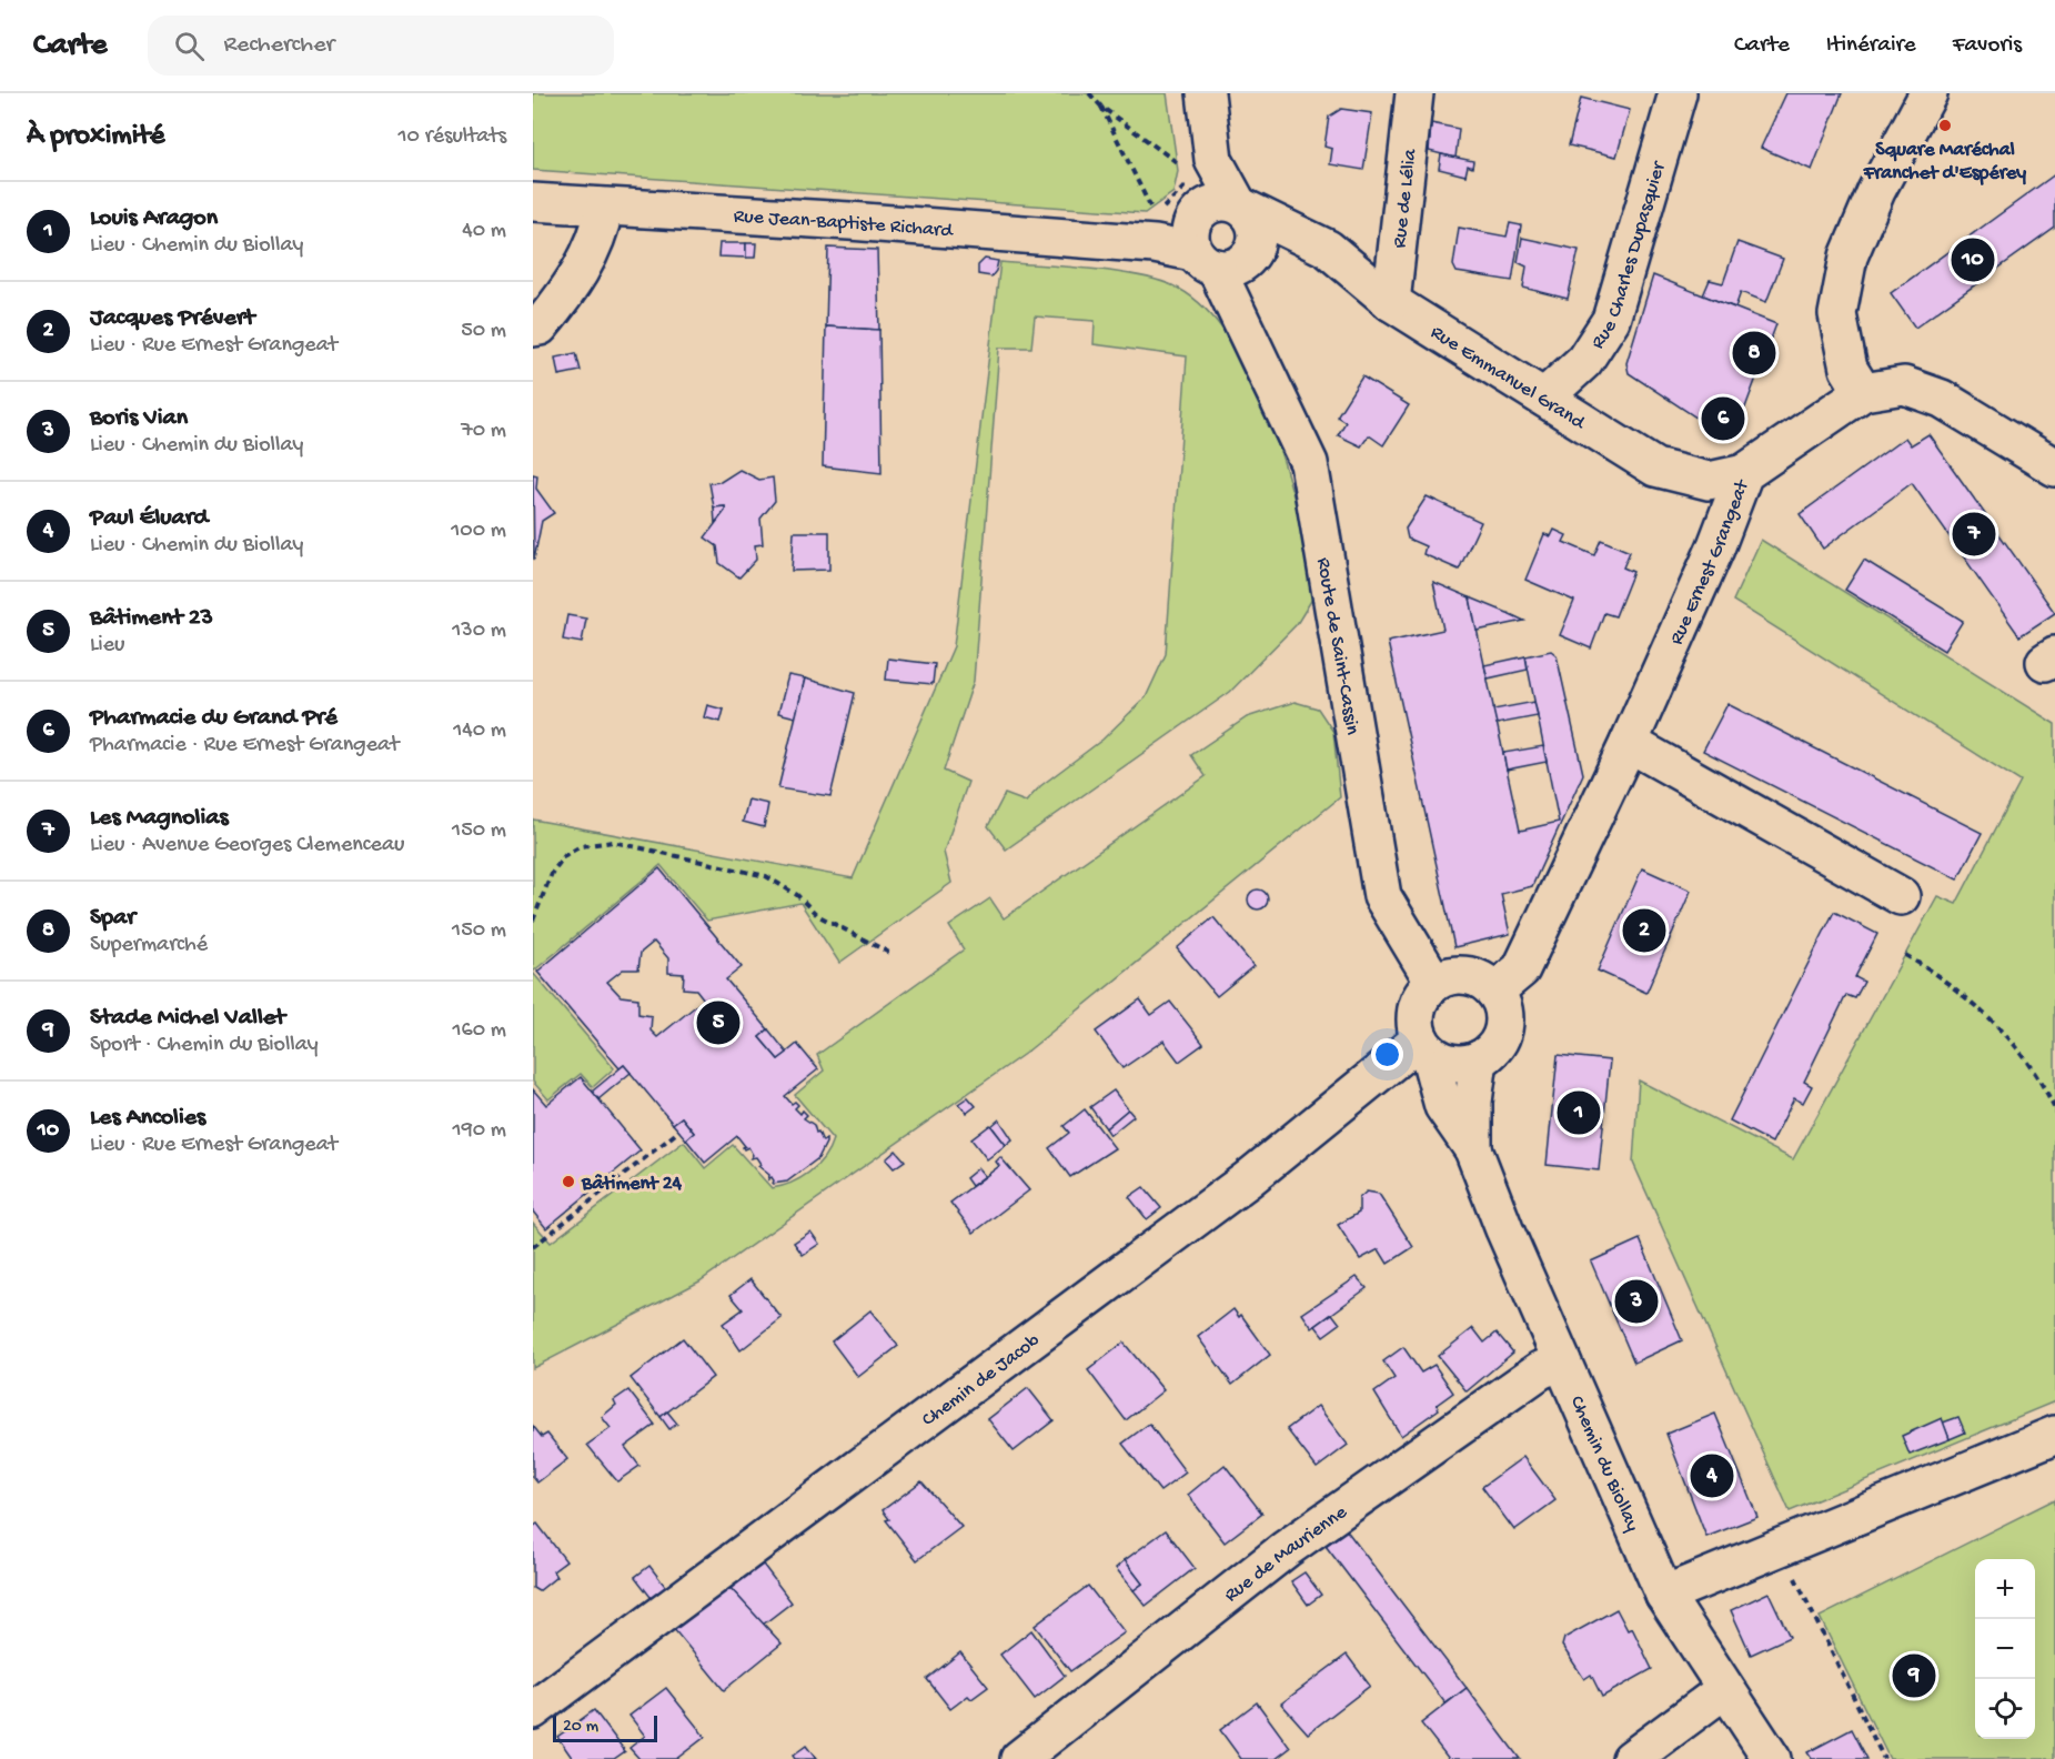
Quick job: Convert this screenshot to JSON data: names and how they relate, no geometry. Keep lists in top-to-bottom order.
{
  "streets": {
    "street": [
      "Rue de Lélia",
      "Rue Jean-Baptiste Richard",
      "Rue Charles Dupasquier",
      "Rue Emmanuel Grand",
      "Rue Ernest Grangeat",
      "Route de Saint-Cassin",
      "Chemin de Jacob",
      "Chemin du Biollay",
      "Rue de Maurienne"
    ]
  },
  "crossings": [
    ["Rue de Lélia", "Rue Emmanuel Grand"],
    ["Rue Jean-Baptiste Richard", "Rue Emmanuel Grand"],
    ["Rue Jean-Baptiste Richard", "Route de Saint-Cassin"],
    ["Rue Charles Dupasquier", "Rue Emmanuel Grand"],
    ["Rue Emmanuel Grand", "Rue Ernest Grangeat"],
    ["Rue Emmanuel Grand", "Route de Saint-Cassin"],
    ["Rue Ernest Grangeat", "Route de Saint-Cassin"],
    ["Rue Ernest Grangeat", "Chemin de Jacob"],
    ["Rue Ernest Grangeat", "Chemin du Biollay"],
    ["Route de Saint-Cassin", "Chemin de Jacob"],
    ["Route de Saint-Cassin", "Chemin du Biollay"],
    ["Chemin de Jacob", "Chemin du Biollay"],
    ["Chemin du Biollay", "Rue de Maurienne"]
  ],
  "places": ["Square Maréchal Franchet d'Espérey", "Bâtiment 24"],
  "scale_bar": "20 m",
  "page": {
    "header": "Carte",
    "search": "Rechercher",
    "nav": ["Carte", "Itinéraire", "Favoris"],
    "heading": ["À proximité", "10 résultats"],
    "list": [
      {
        "mark": "1",
        "name": "Louis Aragon",
        "note": "Lieu · Chemin du Biollay",
        "value": "40 m"
      },
      {
        "mark": "2",
        "name": "Jacques Prévert",
        "note": "Lieu · Rue Ernest Grangeat",
        "value": "50 m"
      },
      {
        "mark": "3",
        "name": "Boris Vian",
        "note": "Lieu · Chemin du Biollay",
        "value": "70 m"
      },
      {
        "mark": "4",
        "name": "Paul Éluard",
        "note": "Lieu · Chemin du Biollay",
        "value": "100 m"
      },
      {
        "mark": "5",
        "name": "Bâtiment 23",
        "note": "Lieu",
        "value": "130 m"
      },
      {
        "mark": "6",
        "name": "Pharmacie du Grand Pré",
        "note": "Pharmacie · Rue Ernest Grangeat",
        "value": "140 m"
      },
      {
        "mark": "7",
        "name": "Les Magnolias",
        "note": "Lieu · Avenue Georges Clemenceau",
        "value": "150 m"
      },
      {
        "mark": "8",
        "name": "Spar",
        "note": "Supermarché",
        "value": "150 m"
      },
      {
        "mark": "9",
        "name": "Stade Michel Vallet",
        "note": "Sport · Chemin du Biollay",
        "value": "160 m"
      },
      {
        "mark": "10",
        "name": "Les Ancolies",
        "note": "Lieu · Rue Ernest Grangeat",
        "value": "190 m"
      }
    ],
    "pins": [
      "10",
      "8",
      "6",
      "7",
      "2",
      "5",
      "1",
      "3",
      "4",
      "9"
    ],
    "map_buttons": ["+", "−"],
    "scale": "20 m"
  }
}
